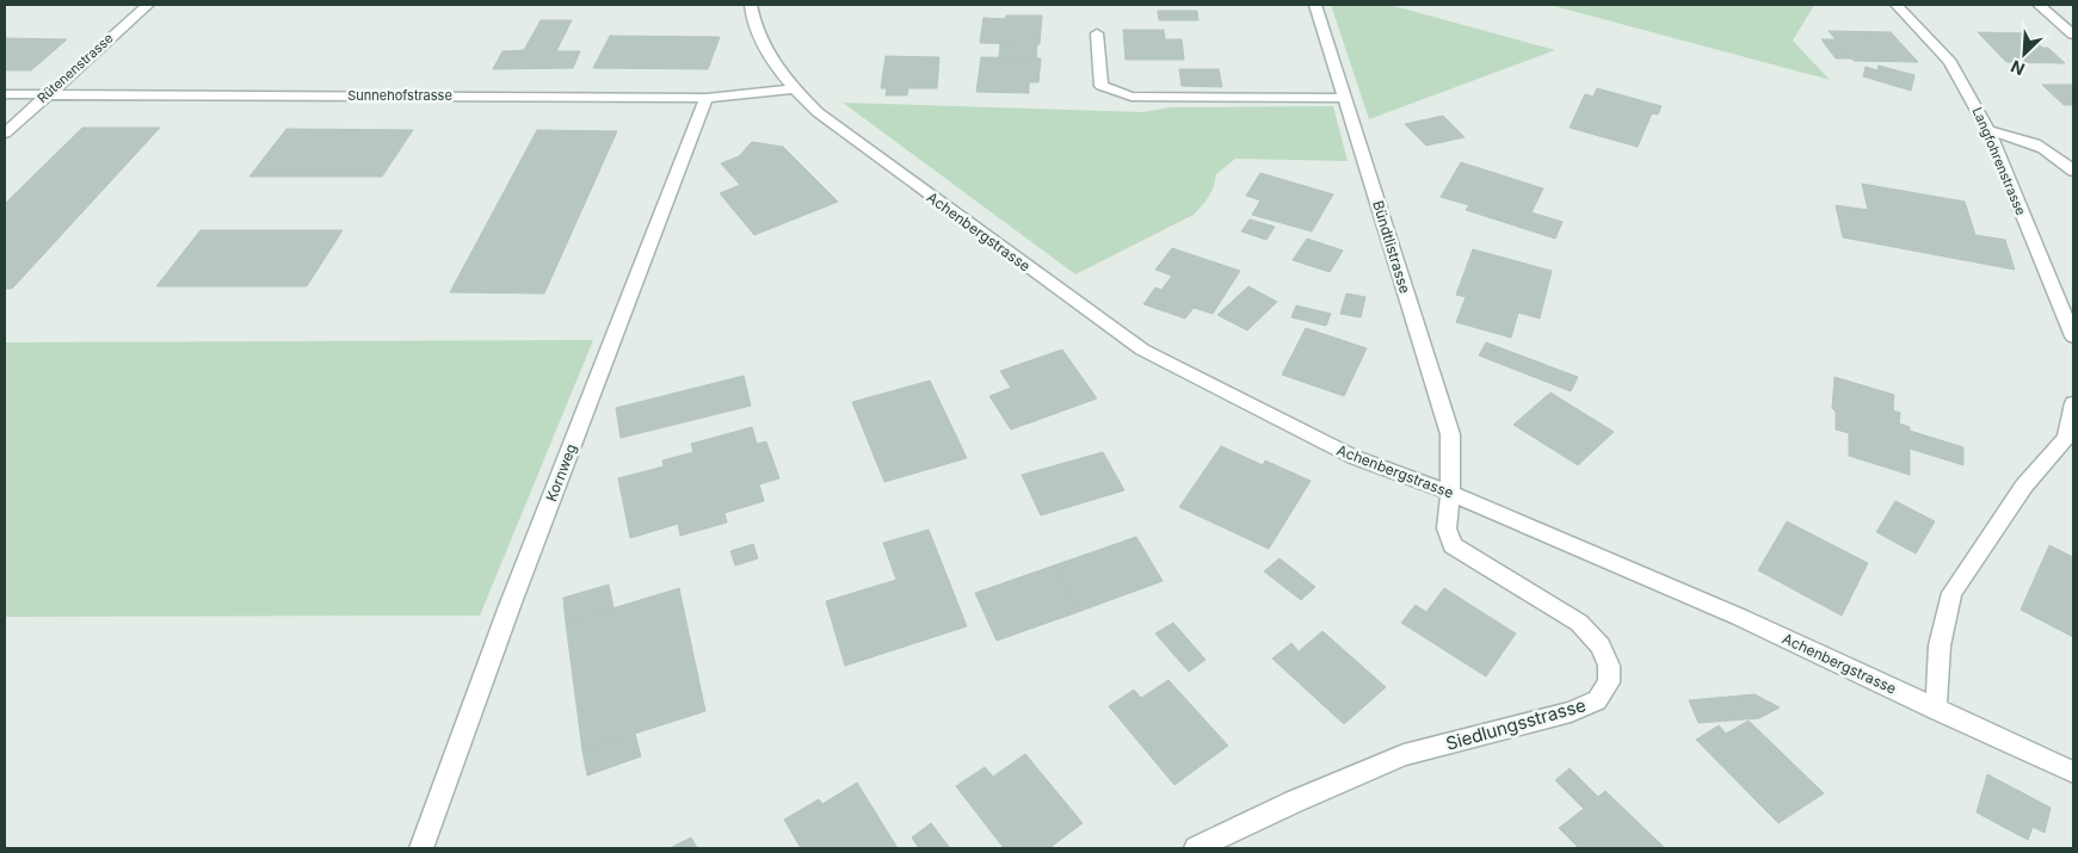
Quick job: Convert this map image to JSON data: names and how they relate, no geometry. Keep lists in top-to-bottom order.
{
  "streets": {
    "street": [
      "Rütenenstrasse",
      "Sunnehofstrasse",
      "Langfohrenstrasse",
      "Achenbergstrasse",
      "Bündtlistrasse",
      "Kornweg",
      "Siedlungsstrasse"
    ]
  },
  "crossings": [
    ["Rütenenstrasse", "Sunnehofstrasse"],
    ["Sunnehofstrasse", "Achenbergstrasse"],
    ["Sunnehofstrasse", "Kornweg"],
    ["Achenbergstrasse", "Bündtlistrasse"],
    ["Achenbergstrasse", "Siedlungsstrasse"],
    ["Bündtlistrasse", "Siedlungsstrasse"]
  ],
  "north": "bottom left"
}
